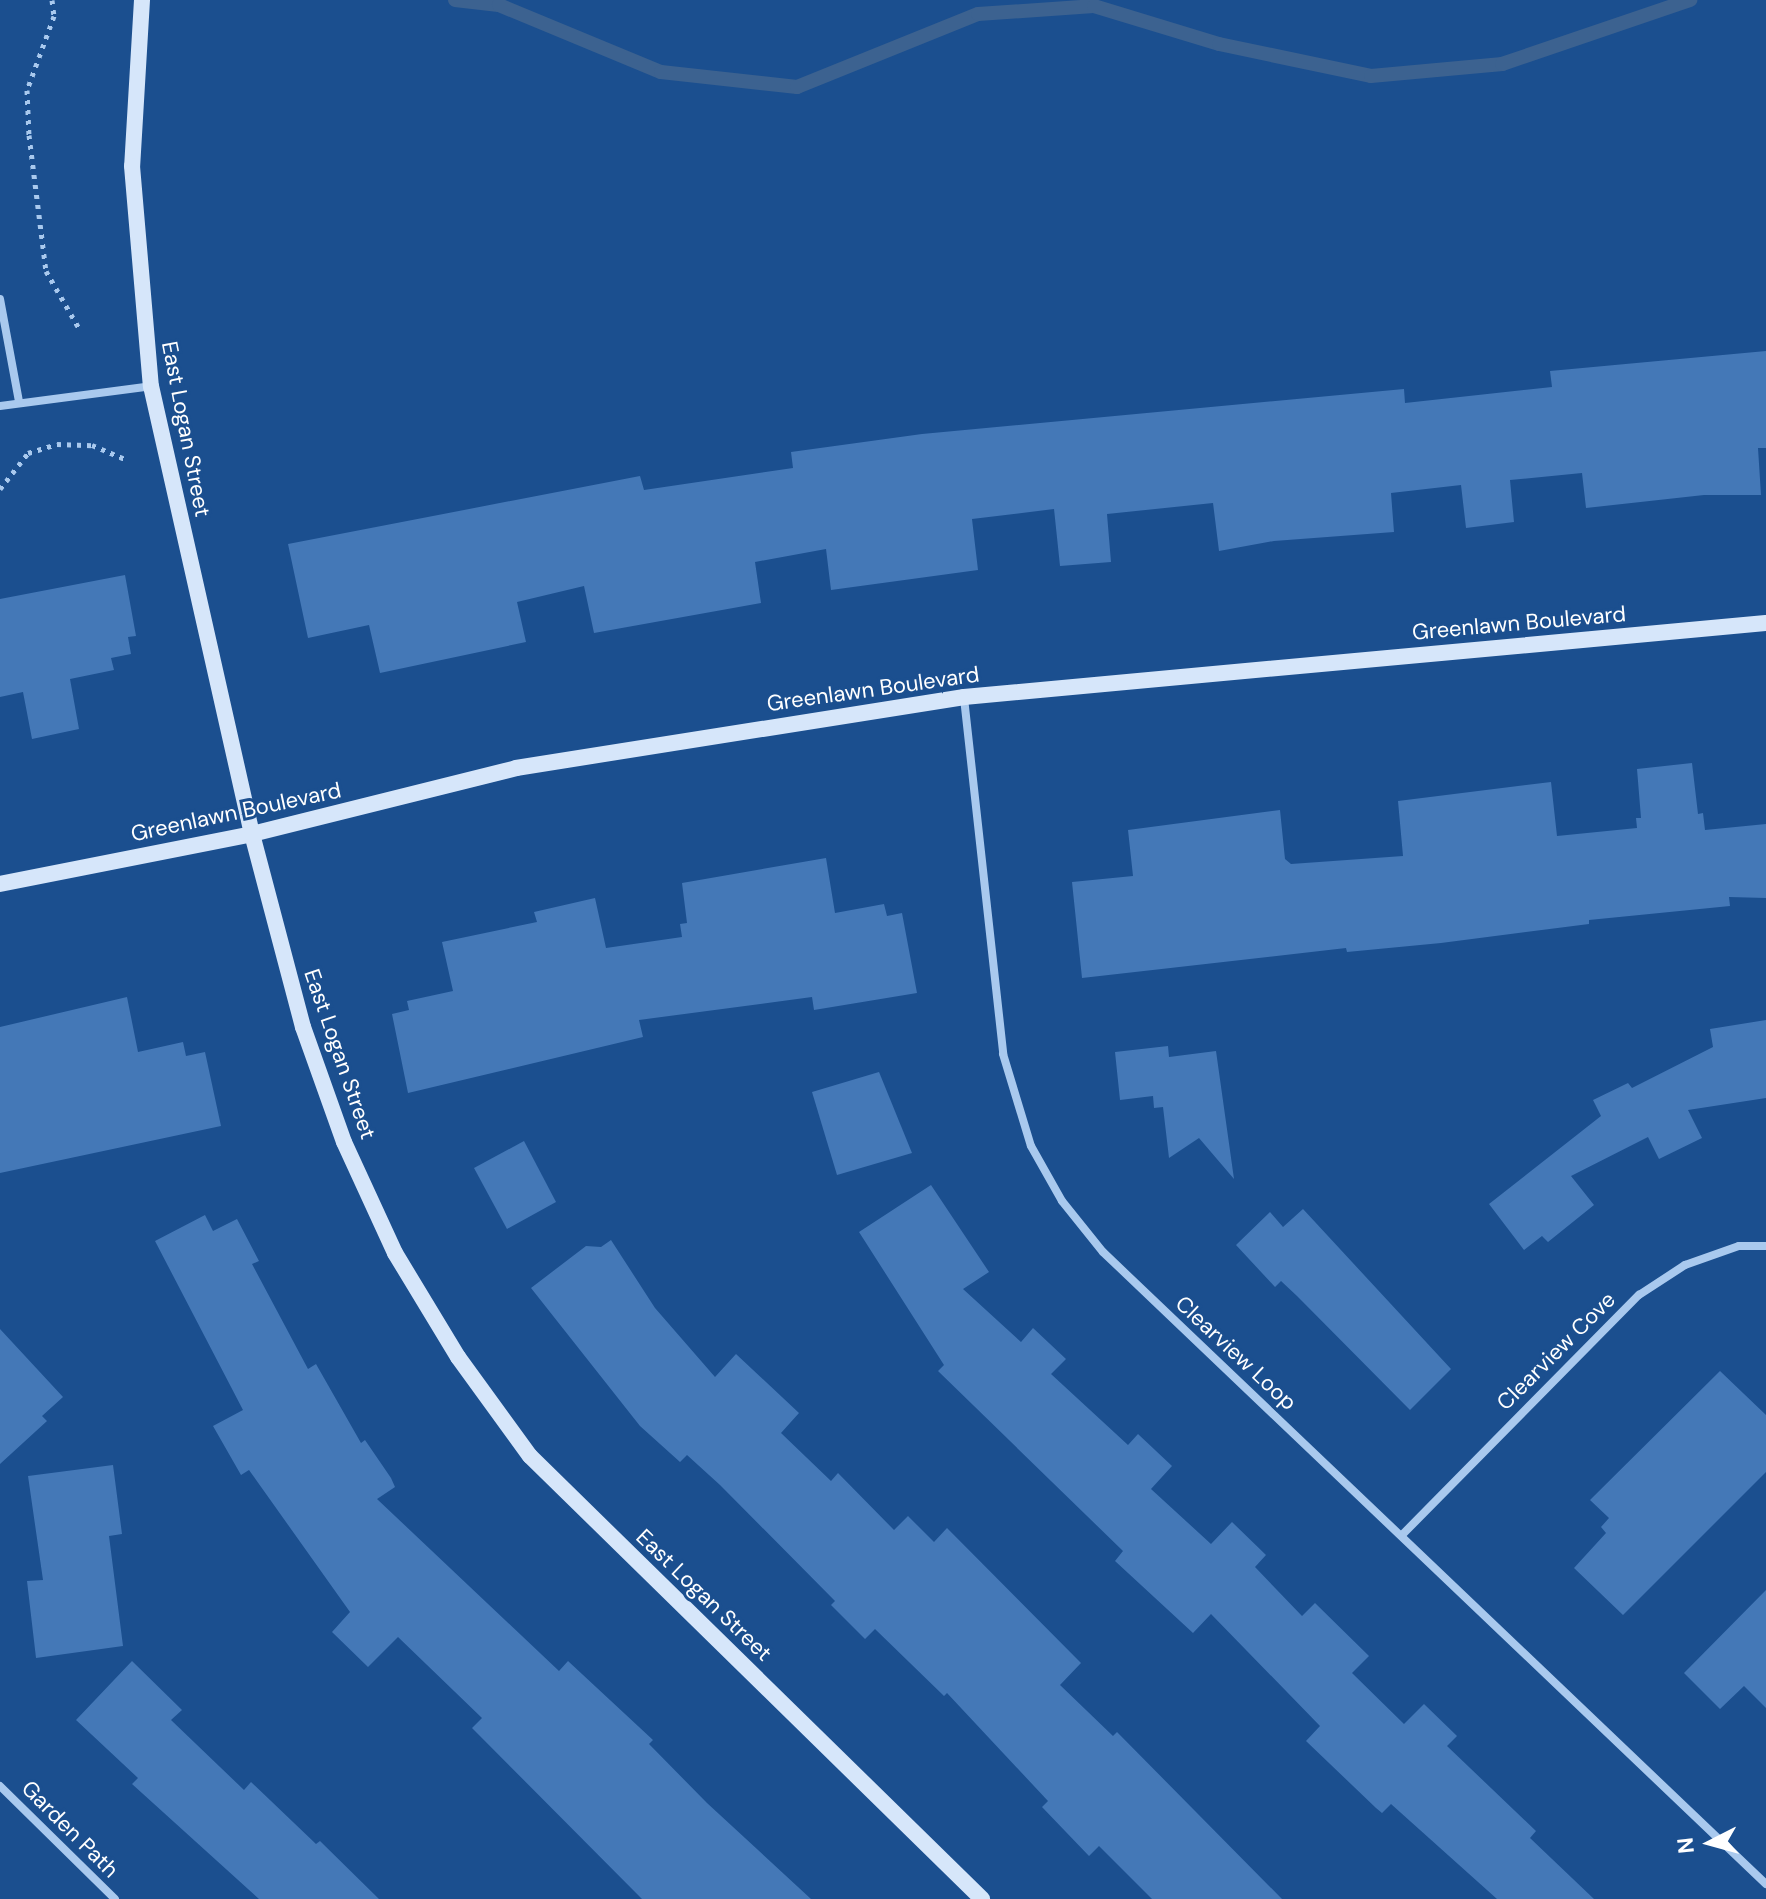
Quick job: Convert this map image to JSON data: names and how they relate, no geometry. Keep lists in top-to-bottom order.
{
  "streets": {
    "street": [
      "East Logan Street",
      "Greenlawn Boulevard",
      "Clearview Cove",
      "Clearview Loop",
      "Garden Path"
    ]
  },
  "crossings": [
    ["East Logan Street", "Greenlawn Boulevard"],
    ["Greenlawn Boulevard", "Clearview Loop"],
    ["Clearview Cove", "Clearview Loop"]
  ],
  "north": "left"
}
